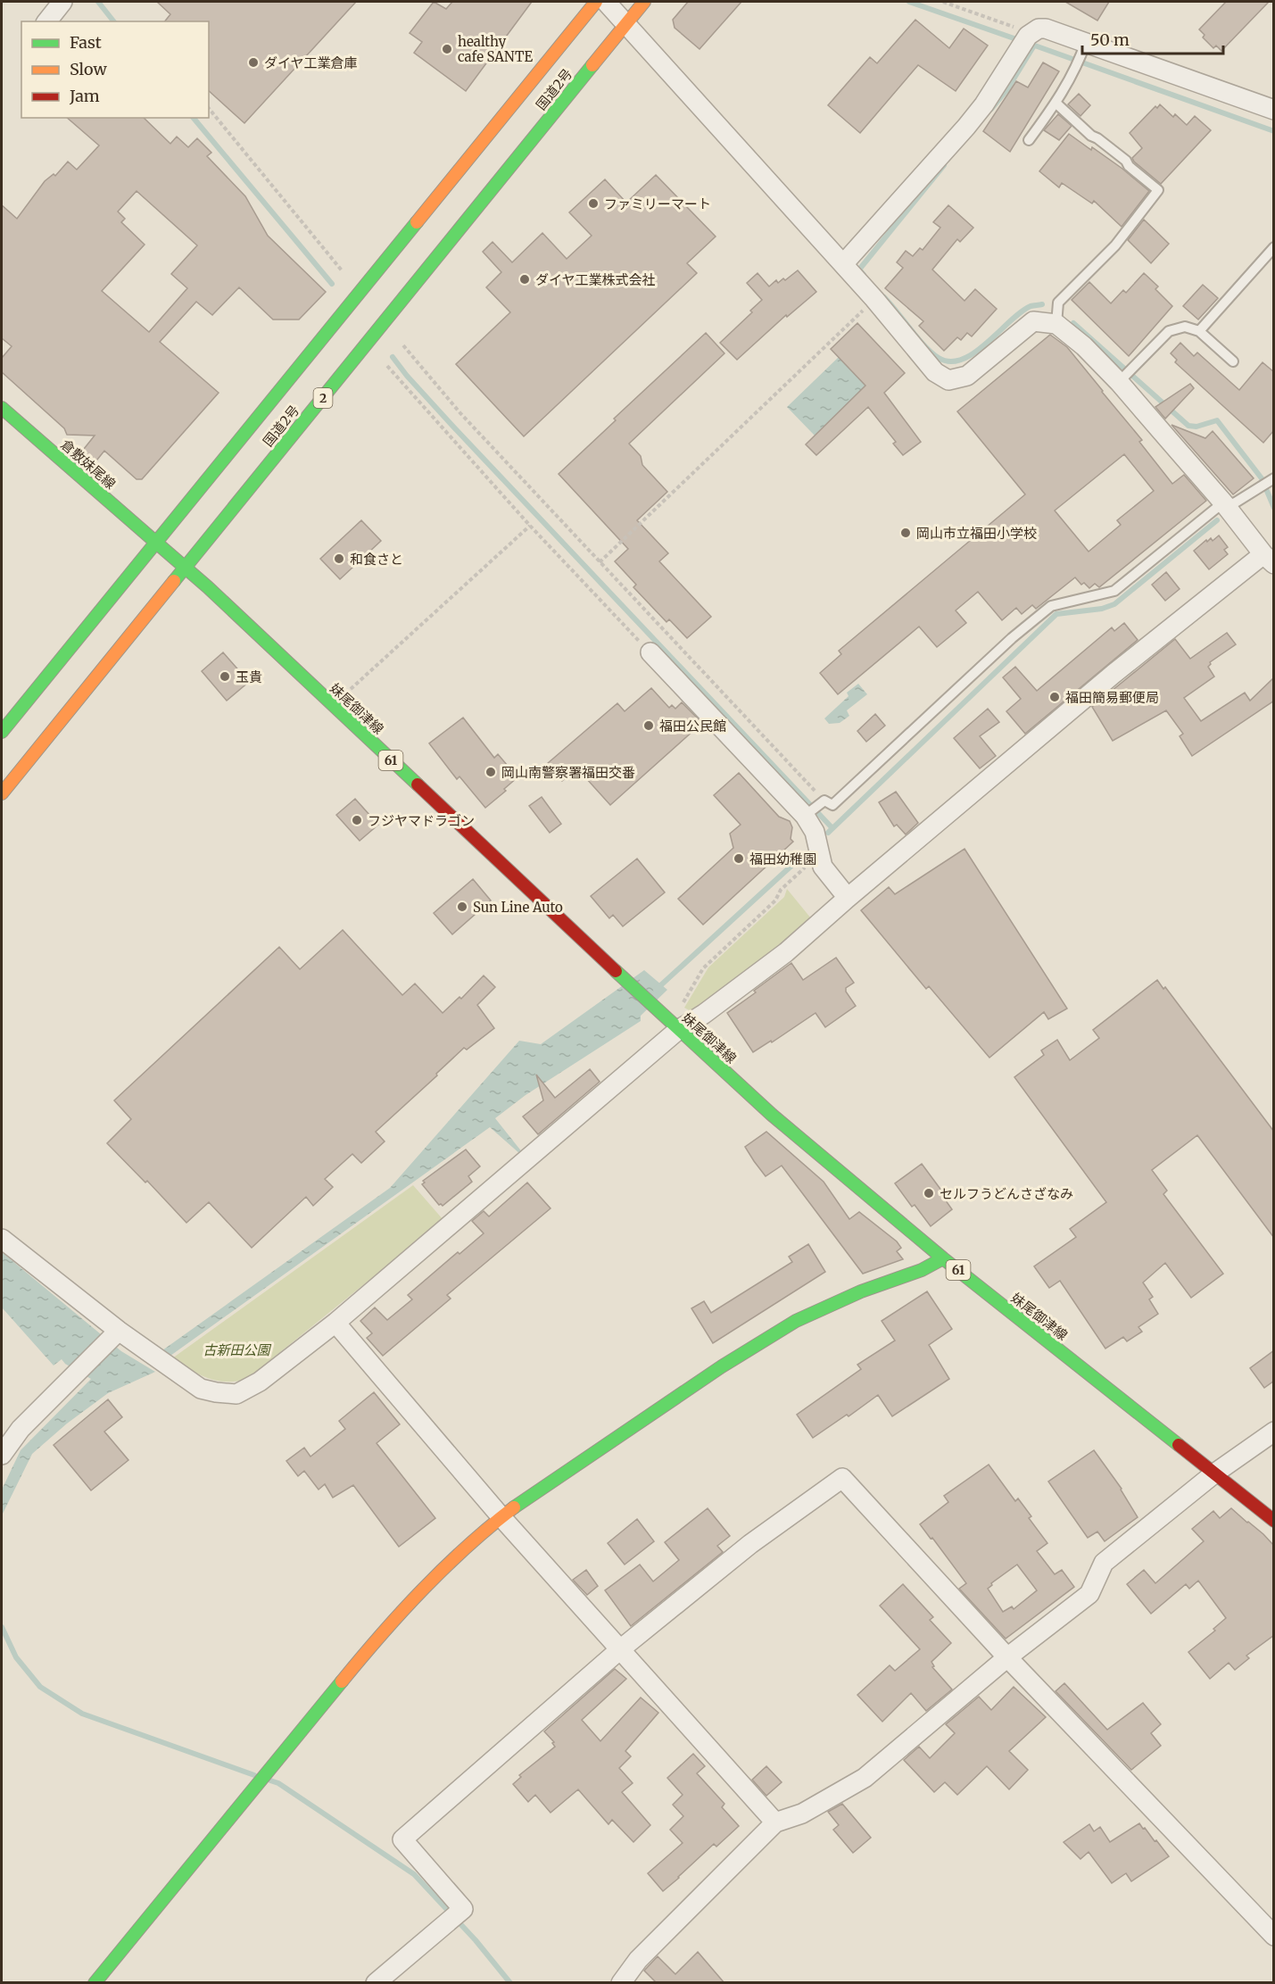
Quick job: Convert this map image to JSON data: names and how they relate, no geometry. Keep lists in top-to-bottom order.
{
  "streets": {
    "main road": [
      "国道2号",
      "2",
      "倉敷妹尾線",
      "妹尾御津線",
      "61"
    ]
  },
  "crossings": [
    ["国道2号", "倉敷妹尾線"],
    ["国道2号", "妹尾御津線"],
    ["倉敷妹尾線", "妹尾御津線"]
  ],
  "parks": ["古新田公園"],
  "places": [
    "healthy cafe SANTE",
    "ダイヤ工業倉庫",
    "ファミリーマート",
    "ダイヤ工業株式会社",
    "岡山市立福田小学校",
    "和食さと",
    "玉貴",
    "福田簡易郵便局",
    "福田公民館",
    "岡山南警察署福田交番",
    "フジヤマドラゴン",
    "福田幼稚園",
    "Sun Line Auto",
    "セルフうどんさざなみ"
  ],
  "legend": ["Fast", "Slow", "Jam"],
  "scale_bar": "50 m"
}
